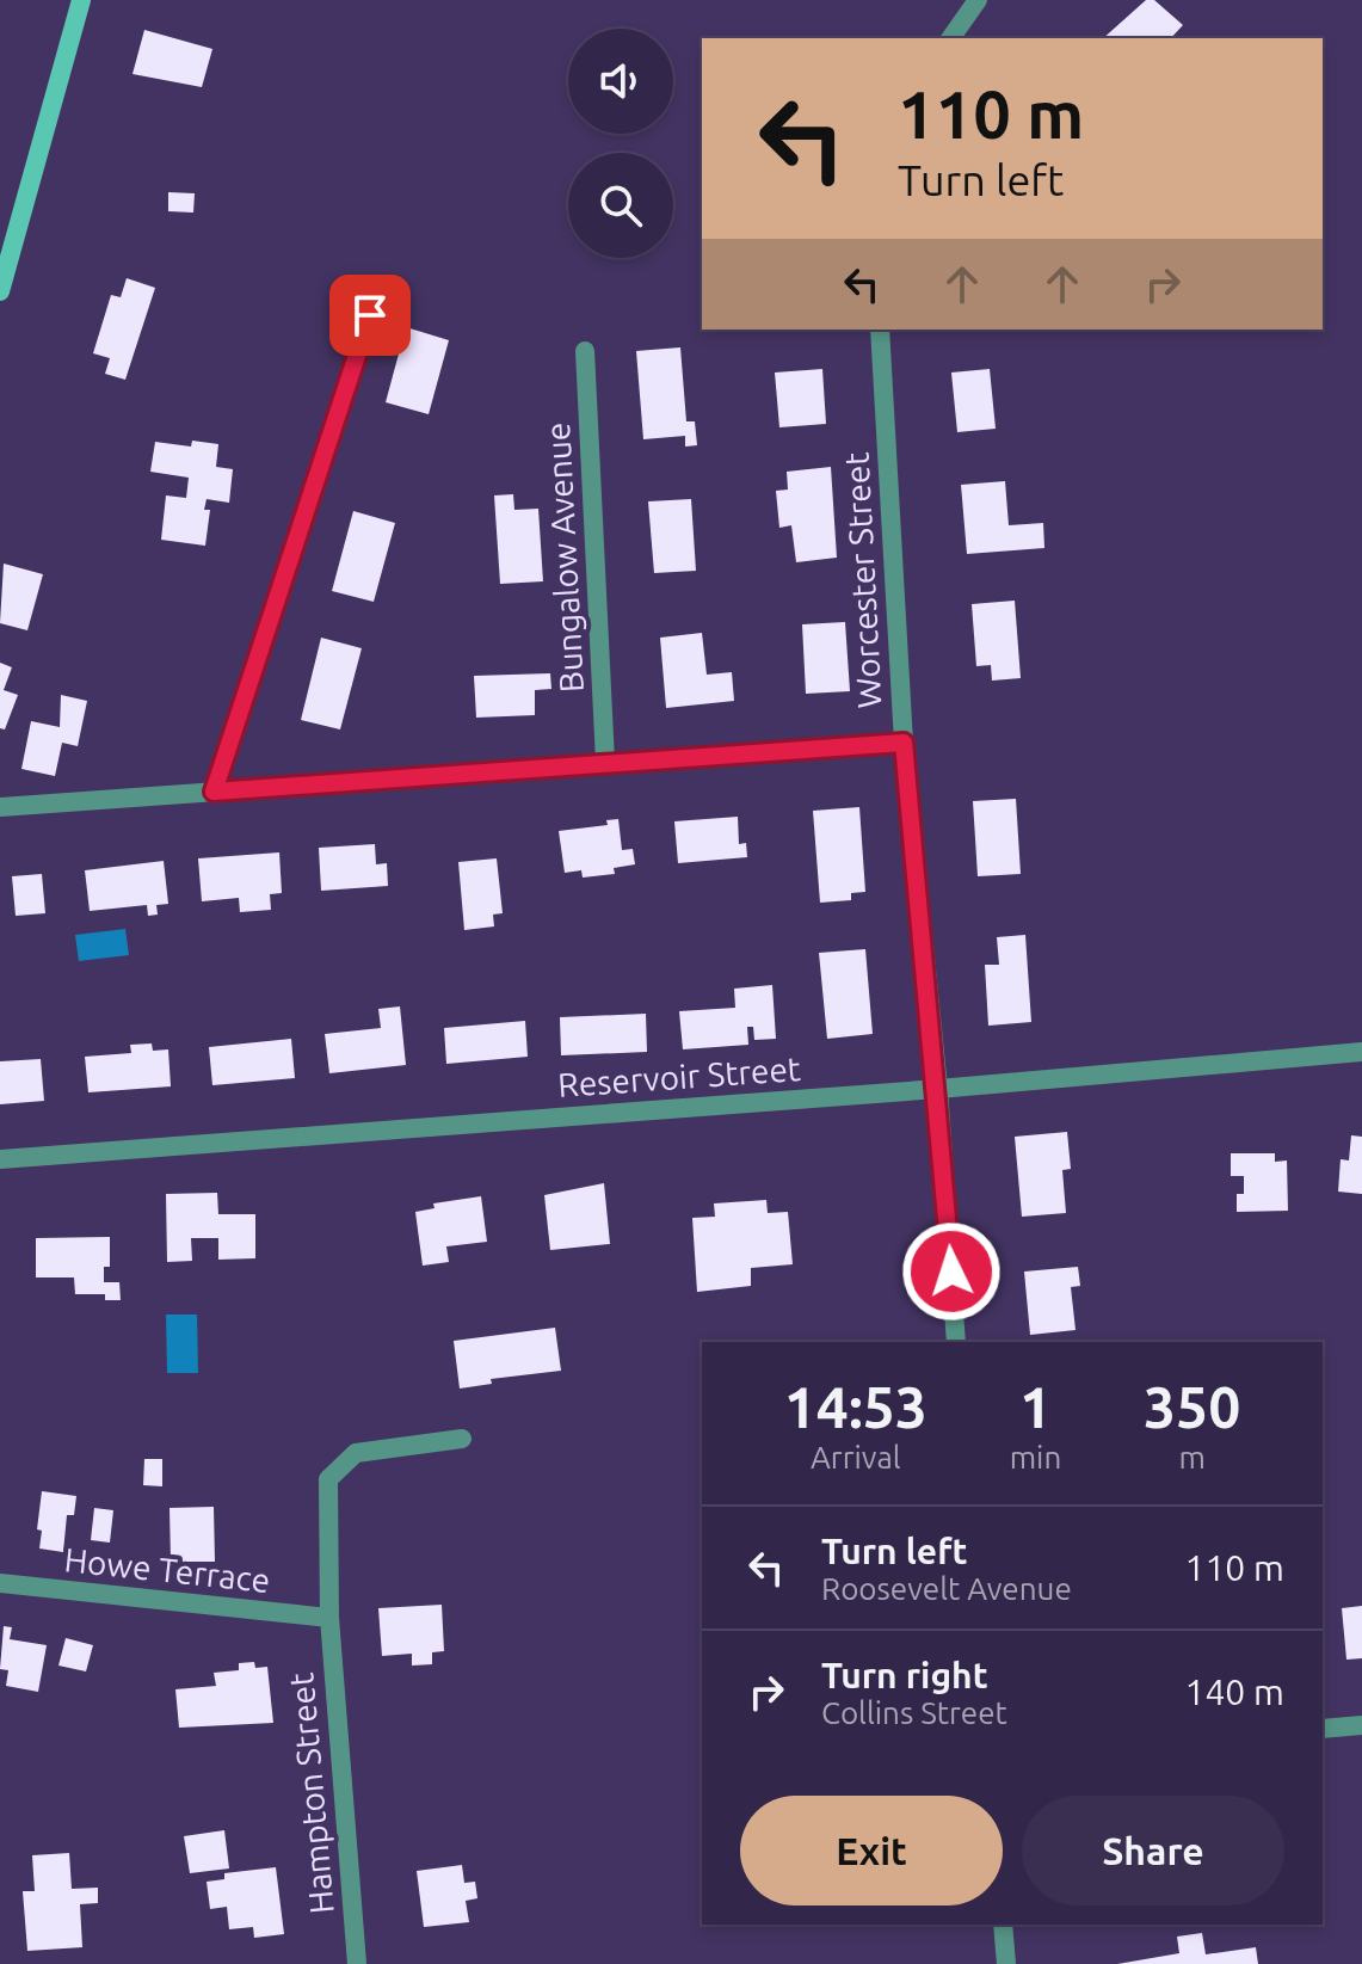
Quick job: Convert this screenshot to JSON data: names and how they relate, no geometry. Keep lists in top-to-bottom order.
{
  "streets": {
    "street": [
      "Bungalow Avenue",
      "Worcester Street",
      "Reservoir Street",
      "Howe Terrace",
      "Hampton Street"
    ]
  },
  "crossings": [
    ["Worcester Street", "Reservoir Street"],
    ["Howe Terrace", "Hampton Street"]
  ],
  "page": {
    "turn": ["110 m", "Turn left"],
    "eta": [
      "14:53",
      "Arrival",
      "1",
      "min",
      "350",
      "m"
    ],
    "list": [
      {
        "name": "Turn left",
        "note": "Roosevelt Avenue",
        "value": "110 m"
      },
      {
        "name": "Turn right",
        "note": "Collins Street",
        "value": "140 m"
      }
    ],
    "buttons": ["Exit", "Share"]
  }
}
